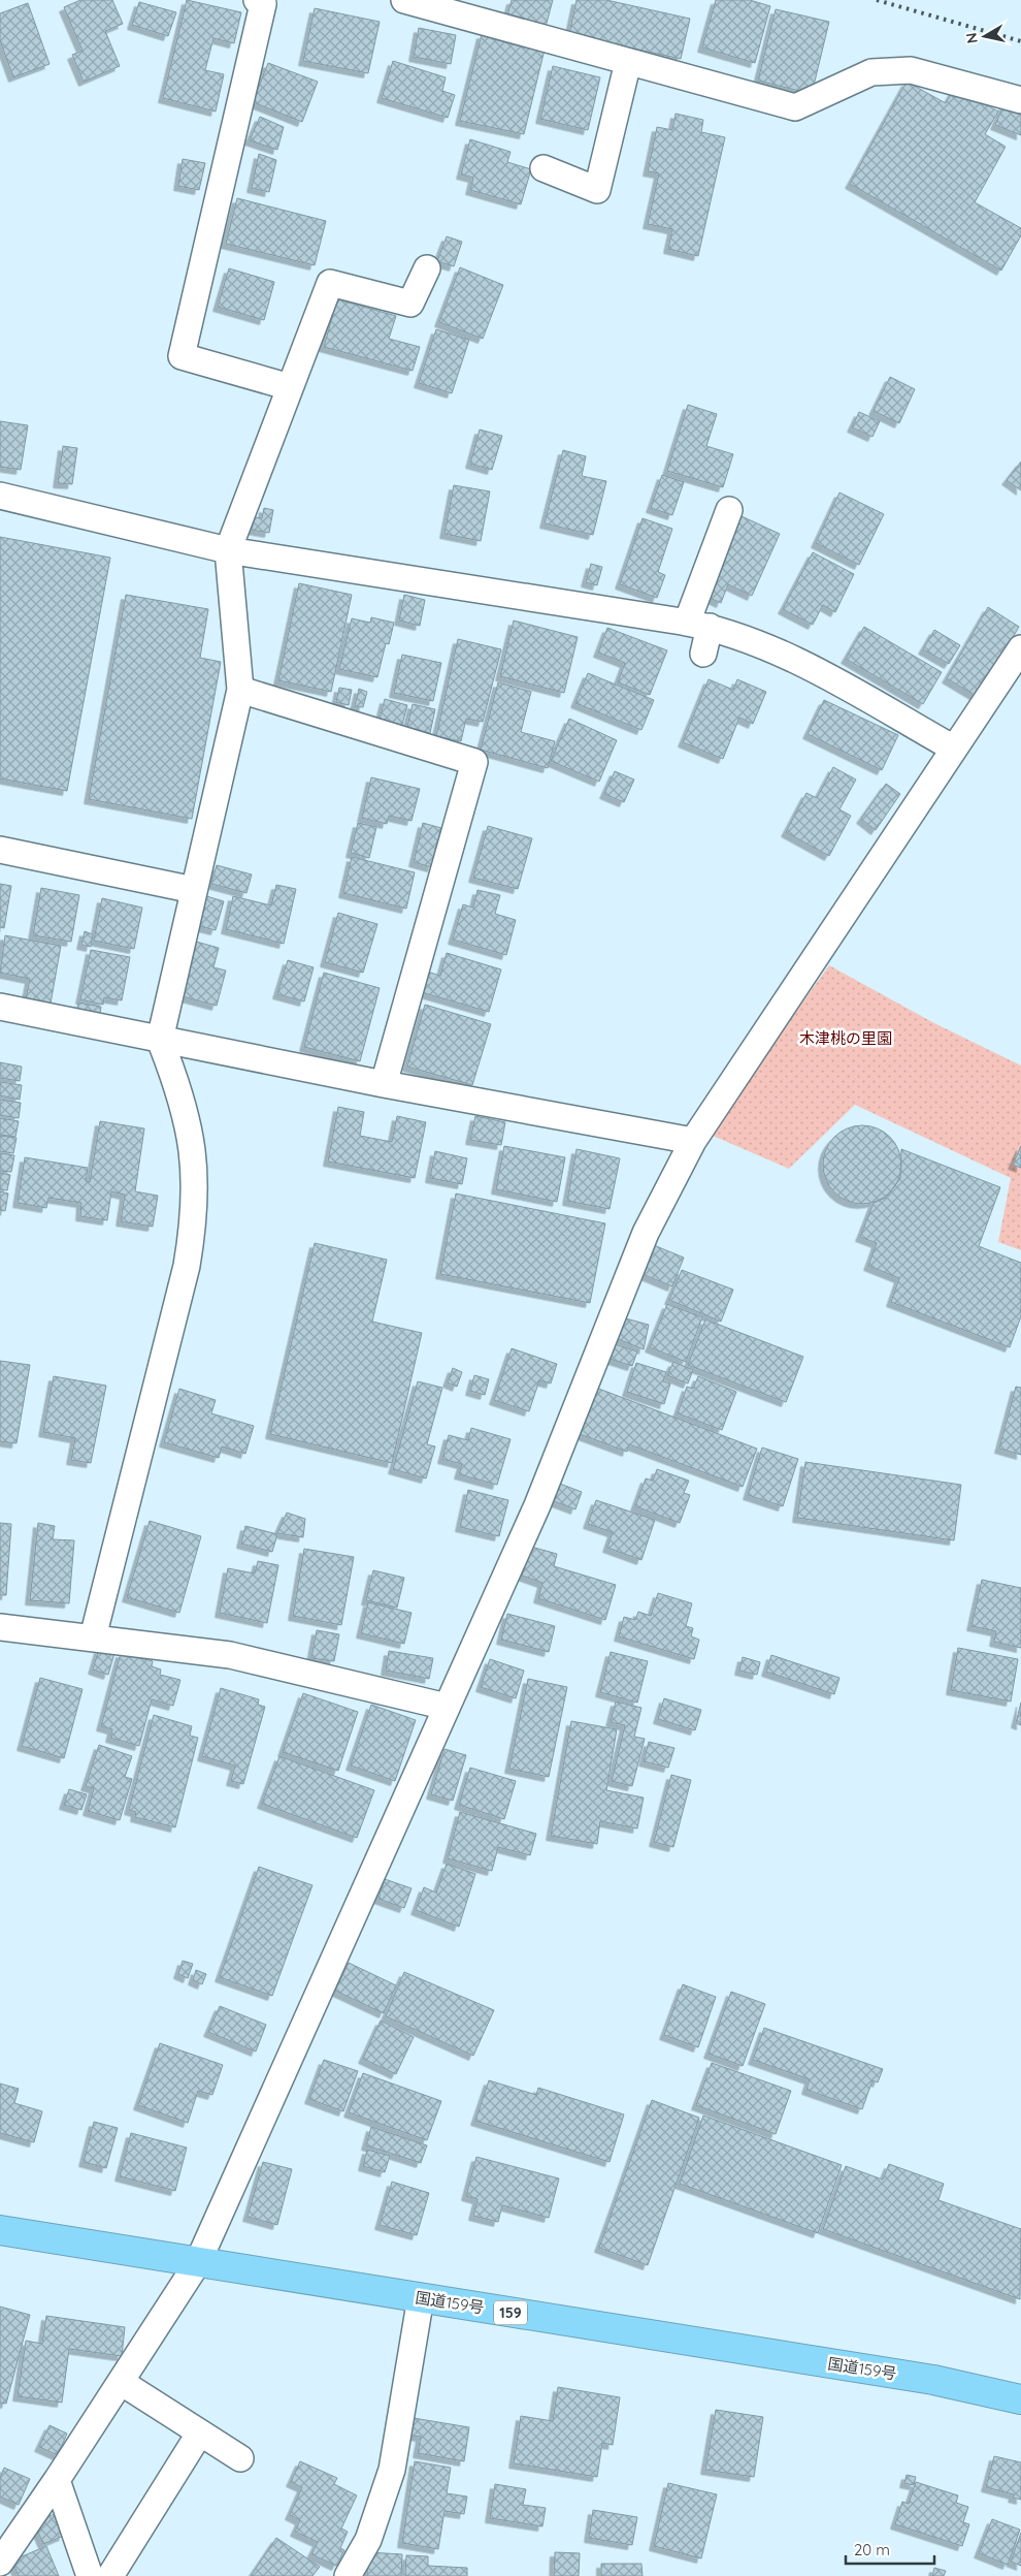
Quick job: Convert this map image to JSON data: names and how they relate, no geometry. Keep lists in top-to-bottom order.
{
  "streets": {
    "highway": ["国道159号", "159"]
  },
  "parks": ["木津桃の里園"],
  "scale_bar": "20 m",
  "north": "left"
}
